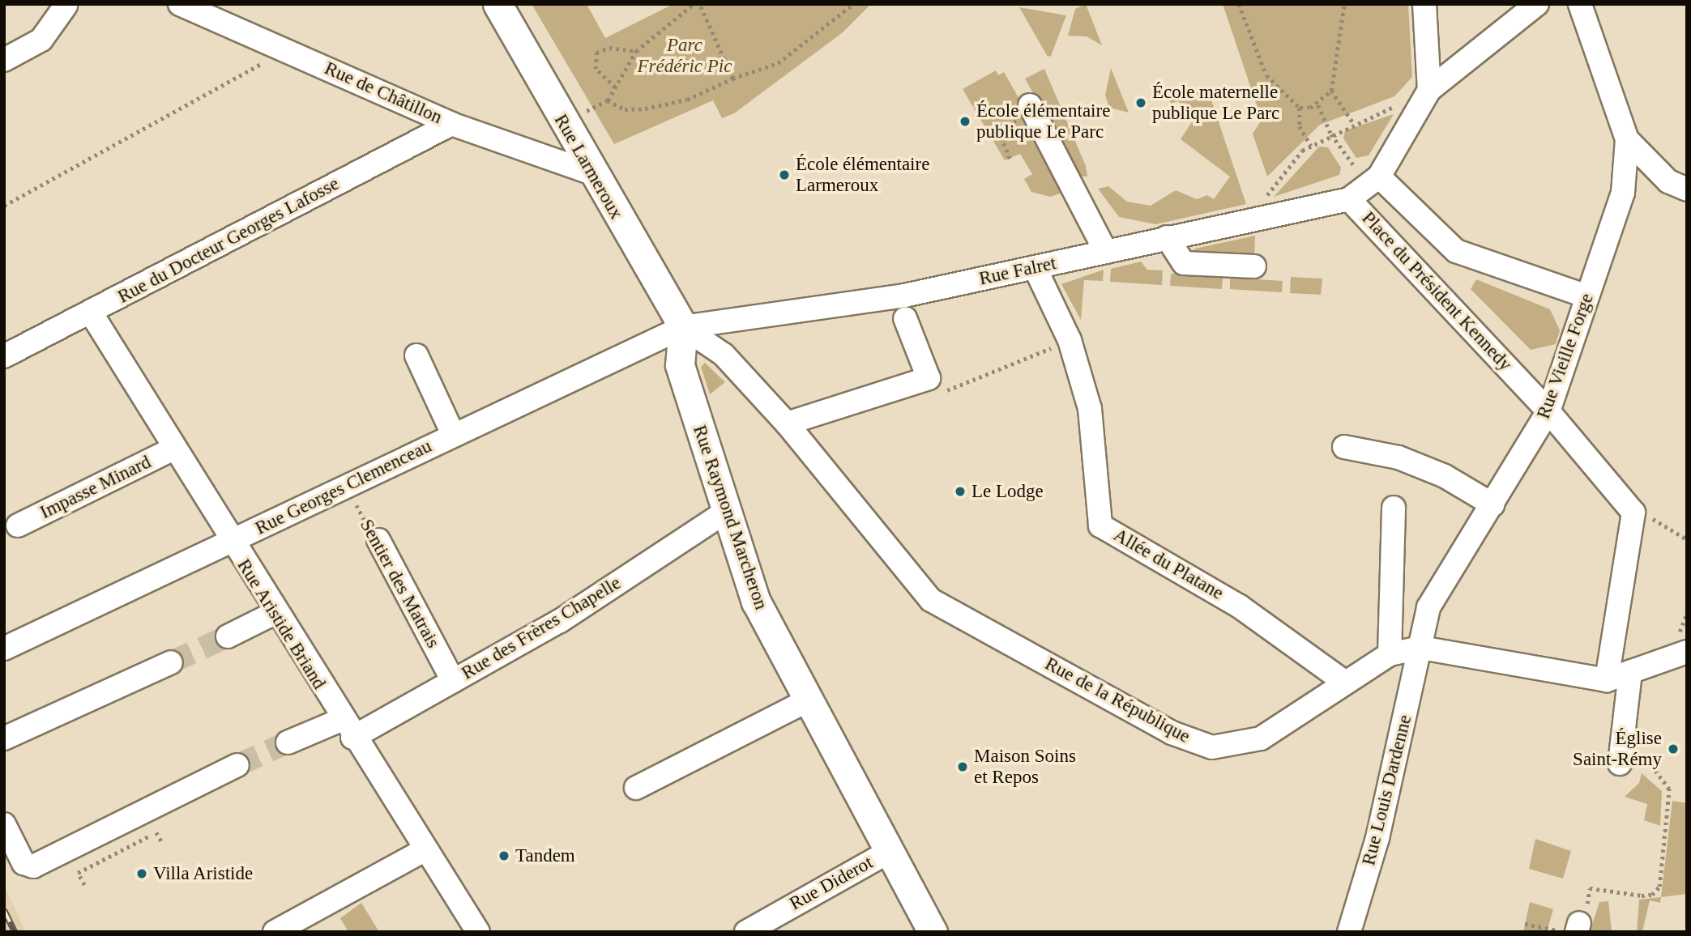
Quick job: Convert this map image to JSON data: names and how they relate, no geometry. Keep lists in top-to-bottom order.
{
  "streets": {
    "main road": ["Rue Larmeroux", "Rue Raymond Marcheron"],
    "street": [
      "Rue de Châtillon",
      "Rue du Docteur Georges Lafosse",
      "Rue Falret",
      "Place du Président Kennedy",
      "Rue Vieille Forge",
      "Impasse Minard",
      "Rue Georges Clemenceau",
      "Allée du Platane",
      "Sentier des Matrais",
      "Rue Aristide Briand",
      "Rue des Frères Chapelle",
      "Rue de la République",
      "Rue Louis Dardenne",
      "Rue Diderot"
    ]
  },
  "crossings": [
    ["Rue de Châtillon", "Rue Larmeroux"],
    ["Rue de Châtillon", "Rue du Docteur Georges Lafosse"],
    ["Rue Larmeroux", "Rue Falret"],
    ["Rue Larmeroux", "Rue Georges Clemenceau"],
    ["Rue Larmeroux", "Rue Raymond Marcheron"],
    ["Rue Larmeroux", "Rue de la République"],
    ["Rue du Docteur Georges Lafosse", "Rue Aristide Briand"],
    ["Rue Falret", "Place du Président Kennedy"],
    ["Rue Falret", "Rue Georges Clemenceau"],
    ["Rue Falret", "Rue Raymond Marcheron"],
    ["Rue Falret", "Allée du Platane"],
    ["Rue Falret", "Rue de la République"],
    ["Place du Président Kennedy", "Rue Vieille Forge"],
    ["Rue Vieille Forge", "Rue de la République"],
    ["Rue Vieille Forge", "Rue Louis Dardenne"],
    ["Impasse Minard", "Rue Aristide Briand"],
    ["Rue Georges Clemenceau", "Rue Raymond Marcheron"],
    ["Rue Georges Clemenceau", "Sentier des Matrais"],
    ["Rue Georges Clemenceau", "Rue Aristide Briand"],
    ["Rue Georges Clemenceau", "Rue de la République"],
    ["Rue Raymond Marcheron", "Rue des Frères Chapelle"],
    ["Rue Raymond Marcheron", "Rue de la République"],
    ["Rue Raymond Marcheron", "Rue Diderot"],
    ["Allée du Platane", "Rue de la République"],
    ["Sentier des Matrais", "Rue des Frères Chapelle"],
    ["Rue Aristide Briand", "Rue des Frères Chapelle"],
    ["Rue de la République", "Rue Louis Dardenne"]
  ],
  "parks": ["Parc Frédéric Pic"],
  "places": [
    "École maternelle publique Le Parc",
    "École élémentaire publique Le Parc",
    "École élémentaire Larmeroux",
    "Le Lodge",
    "Église Saint-Rémy",
    "Maison Soins et Repos",
    "Tandem",
    "Villa Aristide"
  ]
}
